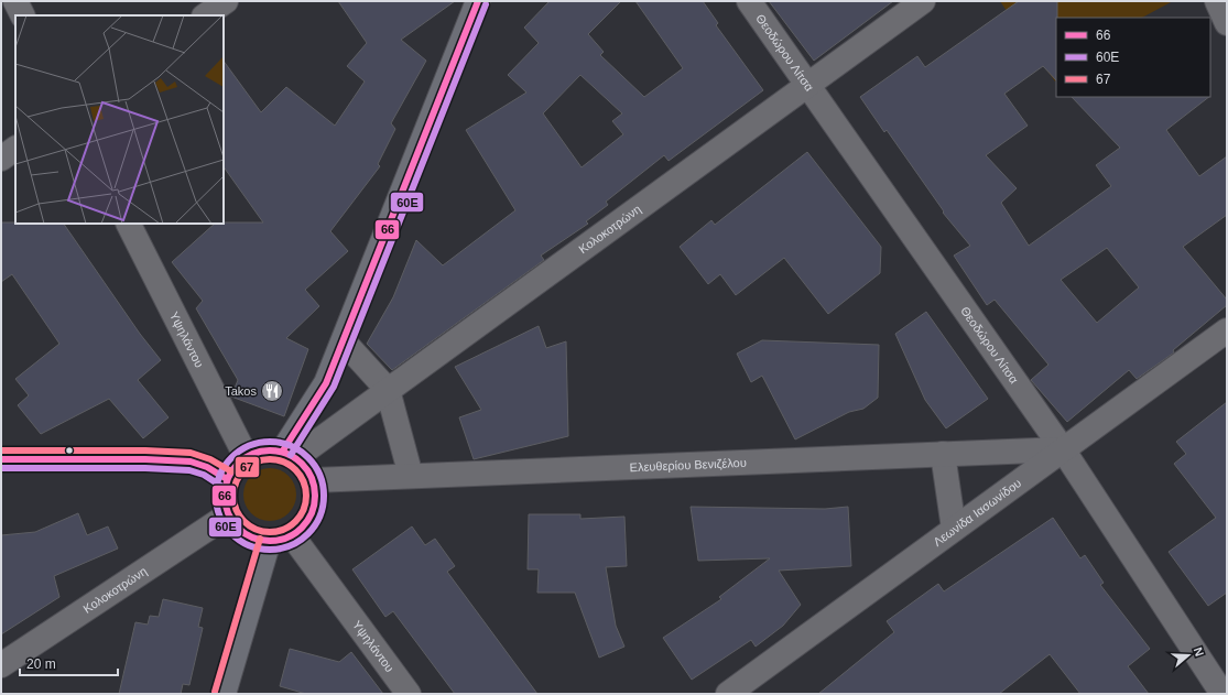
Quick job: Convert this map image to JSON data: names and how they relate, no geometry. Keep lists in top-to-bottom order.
{
  "streets": {
    "street": [
      "Θεοδώρου Λίτσα",
      "Κολοκοτρώνη",
      "Υψηλάντου",
      "Ελευθερίου Βενιζέλου",
      "Λεωνίδα Ιασωνίδου"
    ]
  },
  "crossings": [
    ["Θεοδώρου Λίτσα", "Κολοκοτρώνη"],
    ["Θεοδώρου Λίτσα", "Ελευθερίου Βενιζέλου"],
    ["Θεοδώρου Λίτσα", "Λεωνίδα Ιασωνίδου"],
    ["Κολοκοτρώνη", "Υψηλάντου"],
    ["Κολοκοτρώνη", "Ελευθερίου Βενιζέλου"],
    ["Υψηλάντου", "Ελευθερίου Βενιζέλου"],
    ["Ελευθερίου Βενιζέλου", "Λεωνίδα Ιασωνίδου"]
  ],
  "places": {
    "restaurant": ["Takos"]
  },
  "lines": ["transit line 66", "transit line 60Ε", "transit line 67"],
  "legend": ["66", "60Ε", "67"],
  "scale_bar": "20 m",
  "north": "right"
}
